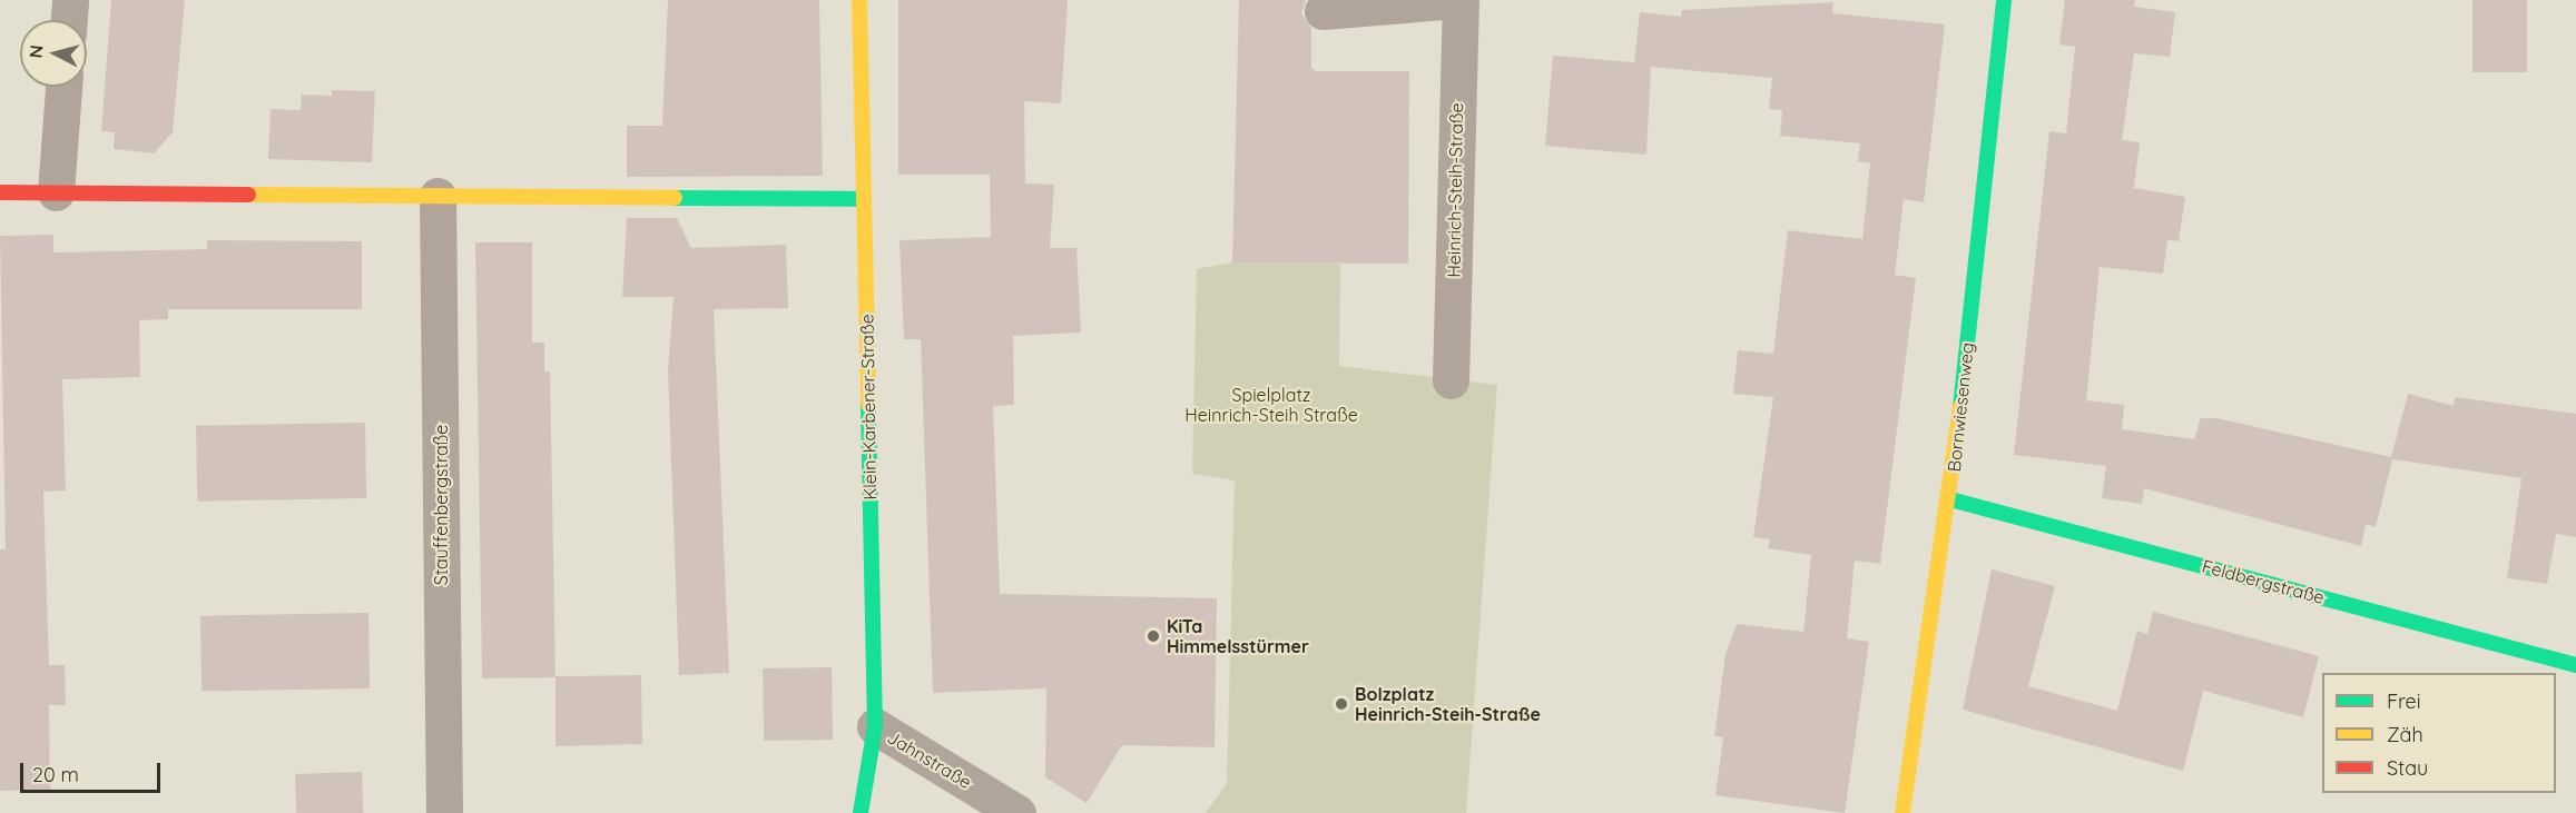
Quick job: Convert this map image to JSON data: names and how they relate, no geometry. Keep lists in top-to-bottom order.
{
  "streets": {
    "street": [
      "Heinrich-Steih-Straße",
      "Klein-Karbener-Straße",
      "Bornwiesenweg",
      "Stauffenbergstraße",
      "Feldbergstraße",
      "Jahnstraße"
    ]
  },
  "crossings": [
    ["Klein-Karbener-Straße", "Jahnstraße"],
    ["Bornwiesenweg", "Feldbergstraße"]
  ],
  "parks": ["Spielplatz Heinrich-Steih Straße"],
  "places": ["KiTa Himmelsstürmer", "Bolzplatz Heinrich-Steih-Straße"],
  "legend": ["Frei", "Zäh", "Stau"],
  "scale_bar": "20 m",
  "north": "left"
}
